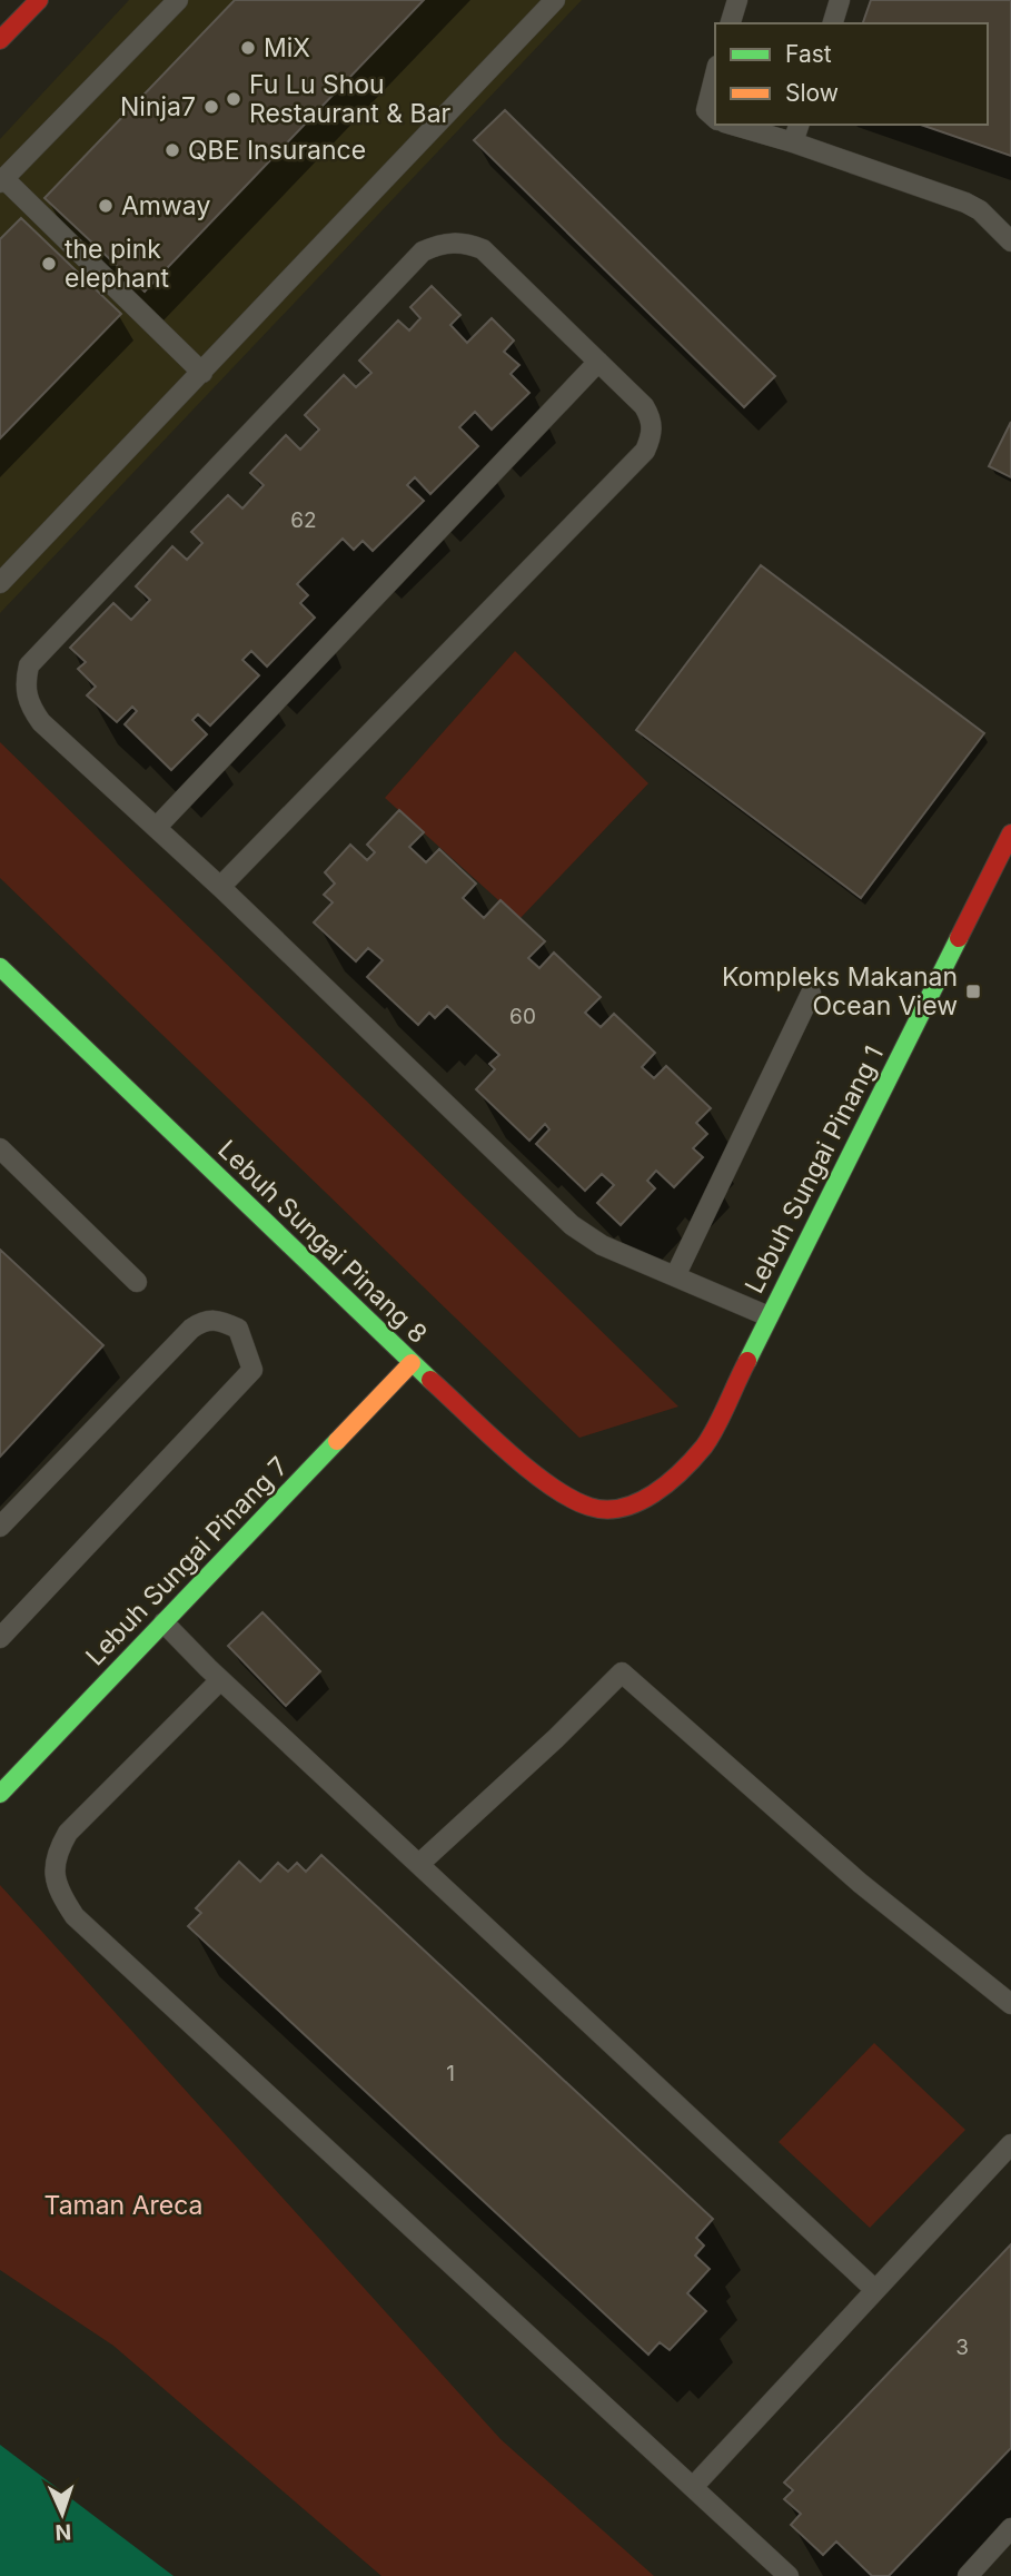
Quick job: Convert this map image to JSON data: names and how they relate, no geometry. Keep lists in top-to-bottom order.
{
  "streets": {
    "street": ["Lebuh Sungai Pinang 1", "Lebuh Sungai Pinang 8", "Lebuh Sungai Pinang 7"]
  },
  "crossings": [
    ["Lebuh Sungai Pinang 1", "Lebuh Sungai Pinang 8"],
    ["Lebuh Sungai Pinang 8", "Lebuh Sungai Pinang 7"]
  ],
  "parks": ["Taman Areca"],
  "places": {
    "other": [
      "MiX",
      "Fu Lu Shou Restaurant & Bar",
      "Ninja7",
      "QBE Insurance",
      "Amway",
      "the pink elephant"
    ],
    "transit": ["Kompleks Makanan Ocean View"]
  },
  "house_numbers": [
    "62",
    "60",
    "1",
    "3"
  ],
  "legend": ["Fast", "Slow"],
  "north": "bottom"
}
